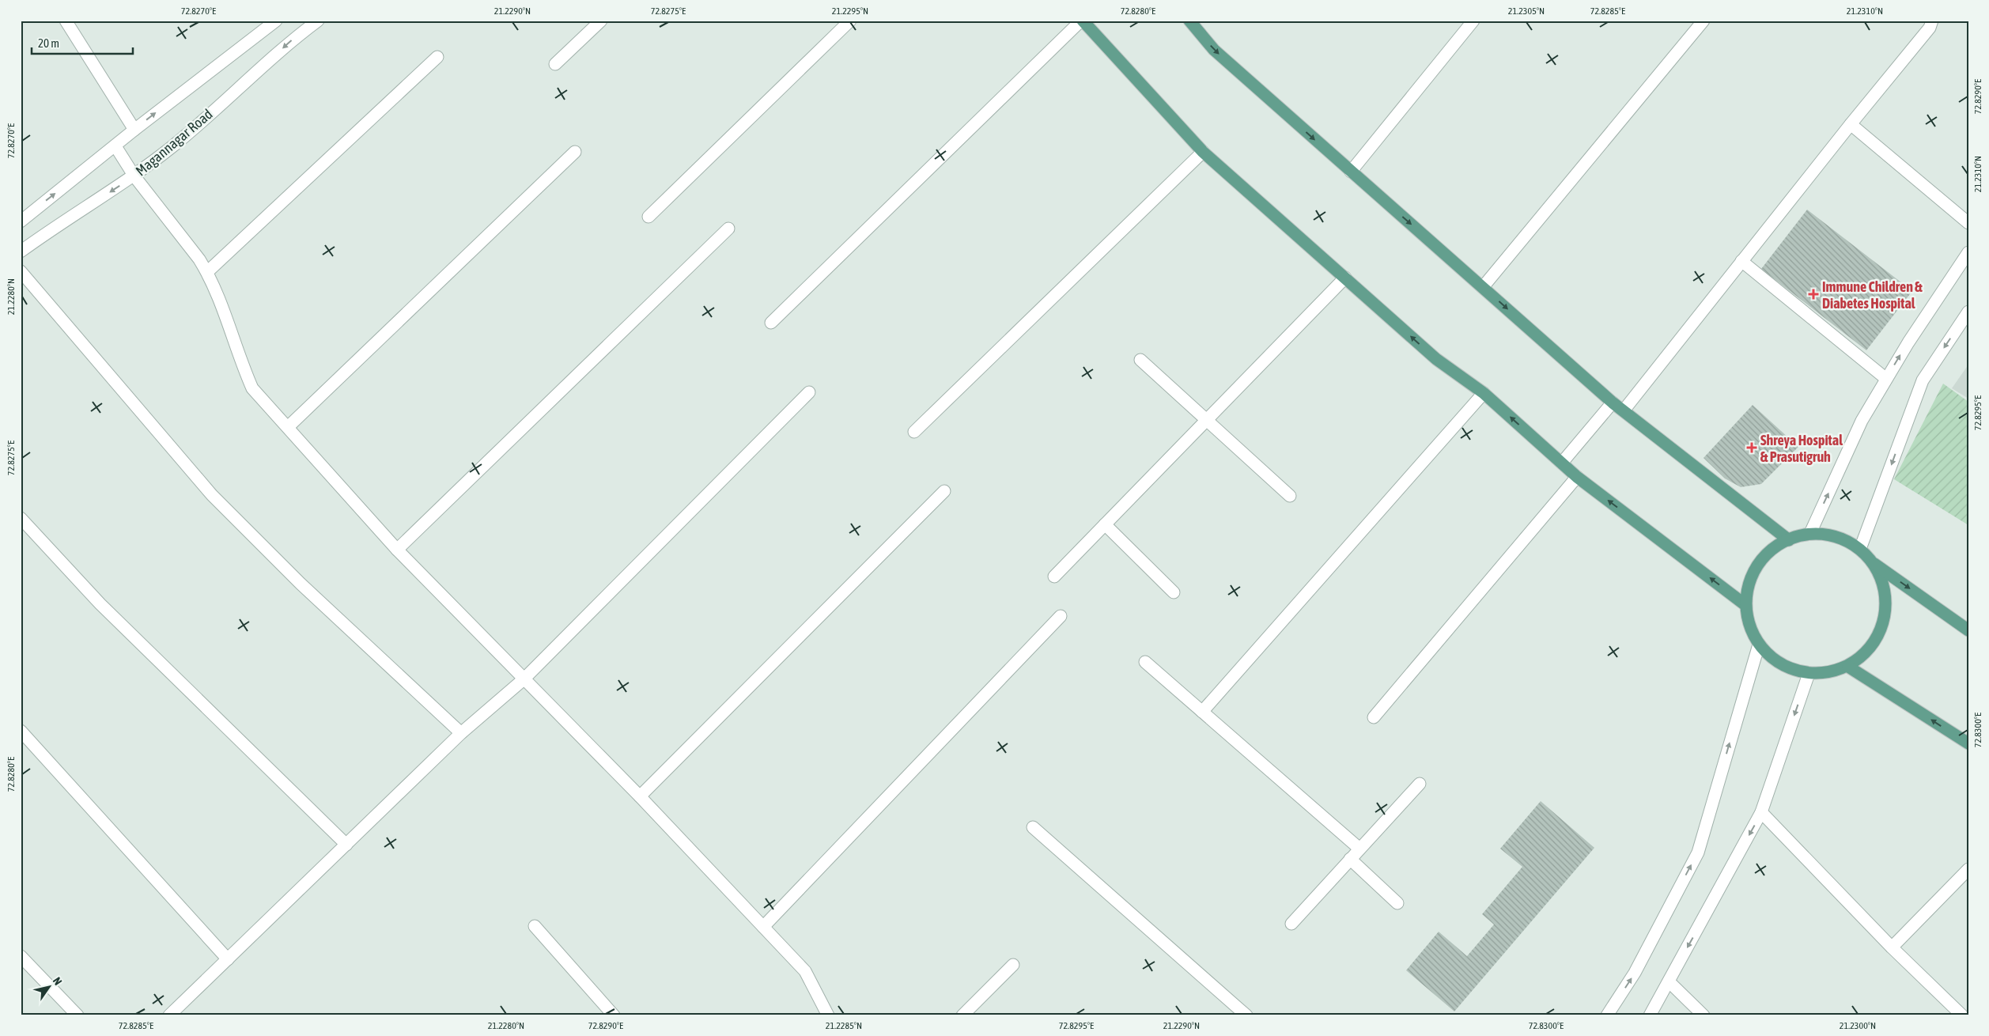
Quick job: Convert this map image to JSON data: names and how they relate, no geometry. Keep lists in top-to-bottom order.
{
  "streets": {
    "street": ["Magannagar Road"]
  },
  "places": {
    "health": ["Immune Children & Diabetes Hospital", "Shreya Hospital & Prasutigruh"]
  },
  "scale_bar": "20 m",
  "north": "top right",
  "coordinates": [
    "72.8270°E",
    "21.2290°N",
    "72.8275°E",
    "21.2295°N",
    "72.8280°E",
    "21.2305°N",
    "72.8285°E",
    "21.2310°N",
    "72.8290°E",
    "21.2280°N",
    "72.8295°E",
    "72.8300°E",
    "21.2285°N",
    "21.2300°N"
  ]
}
